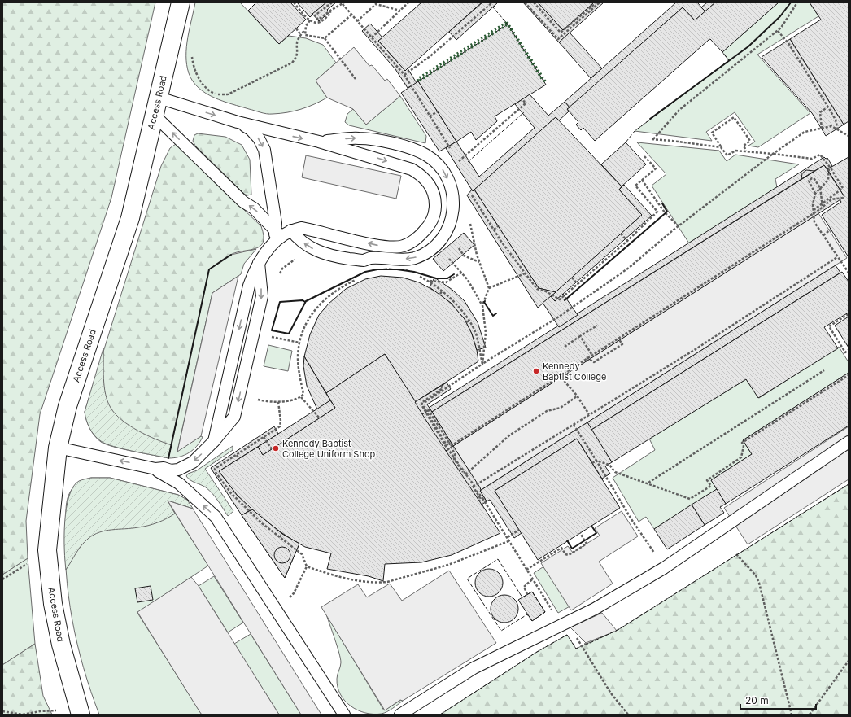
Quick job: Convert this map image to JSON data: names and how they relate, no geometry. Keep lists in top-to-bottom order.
{
  "streets": {
    "street": ["Access Road"]
  },
  "places": ["Kennedy Baptist College", "Kennedy Baptist College Uniform Shop"],
  "scale_bar": "20 m"
}
